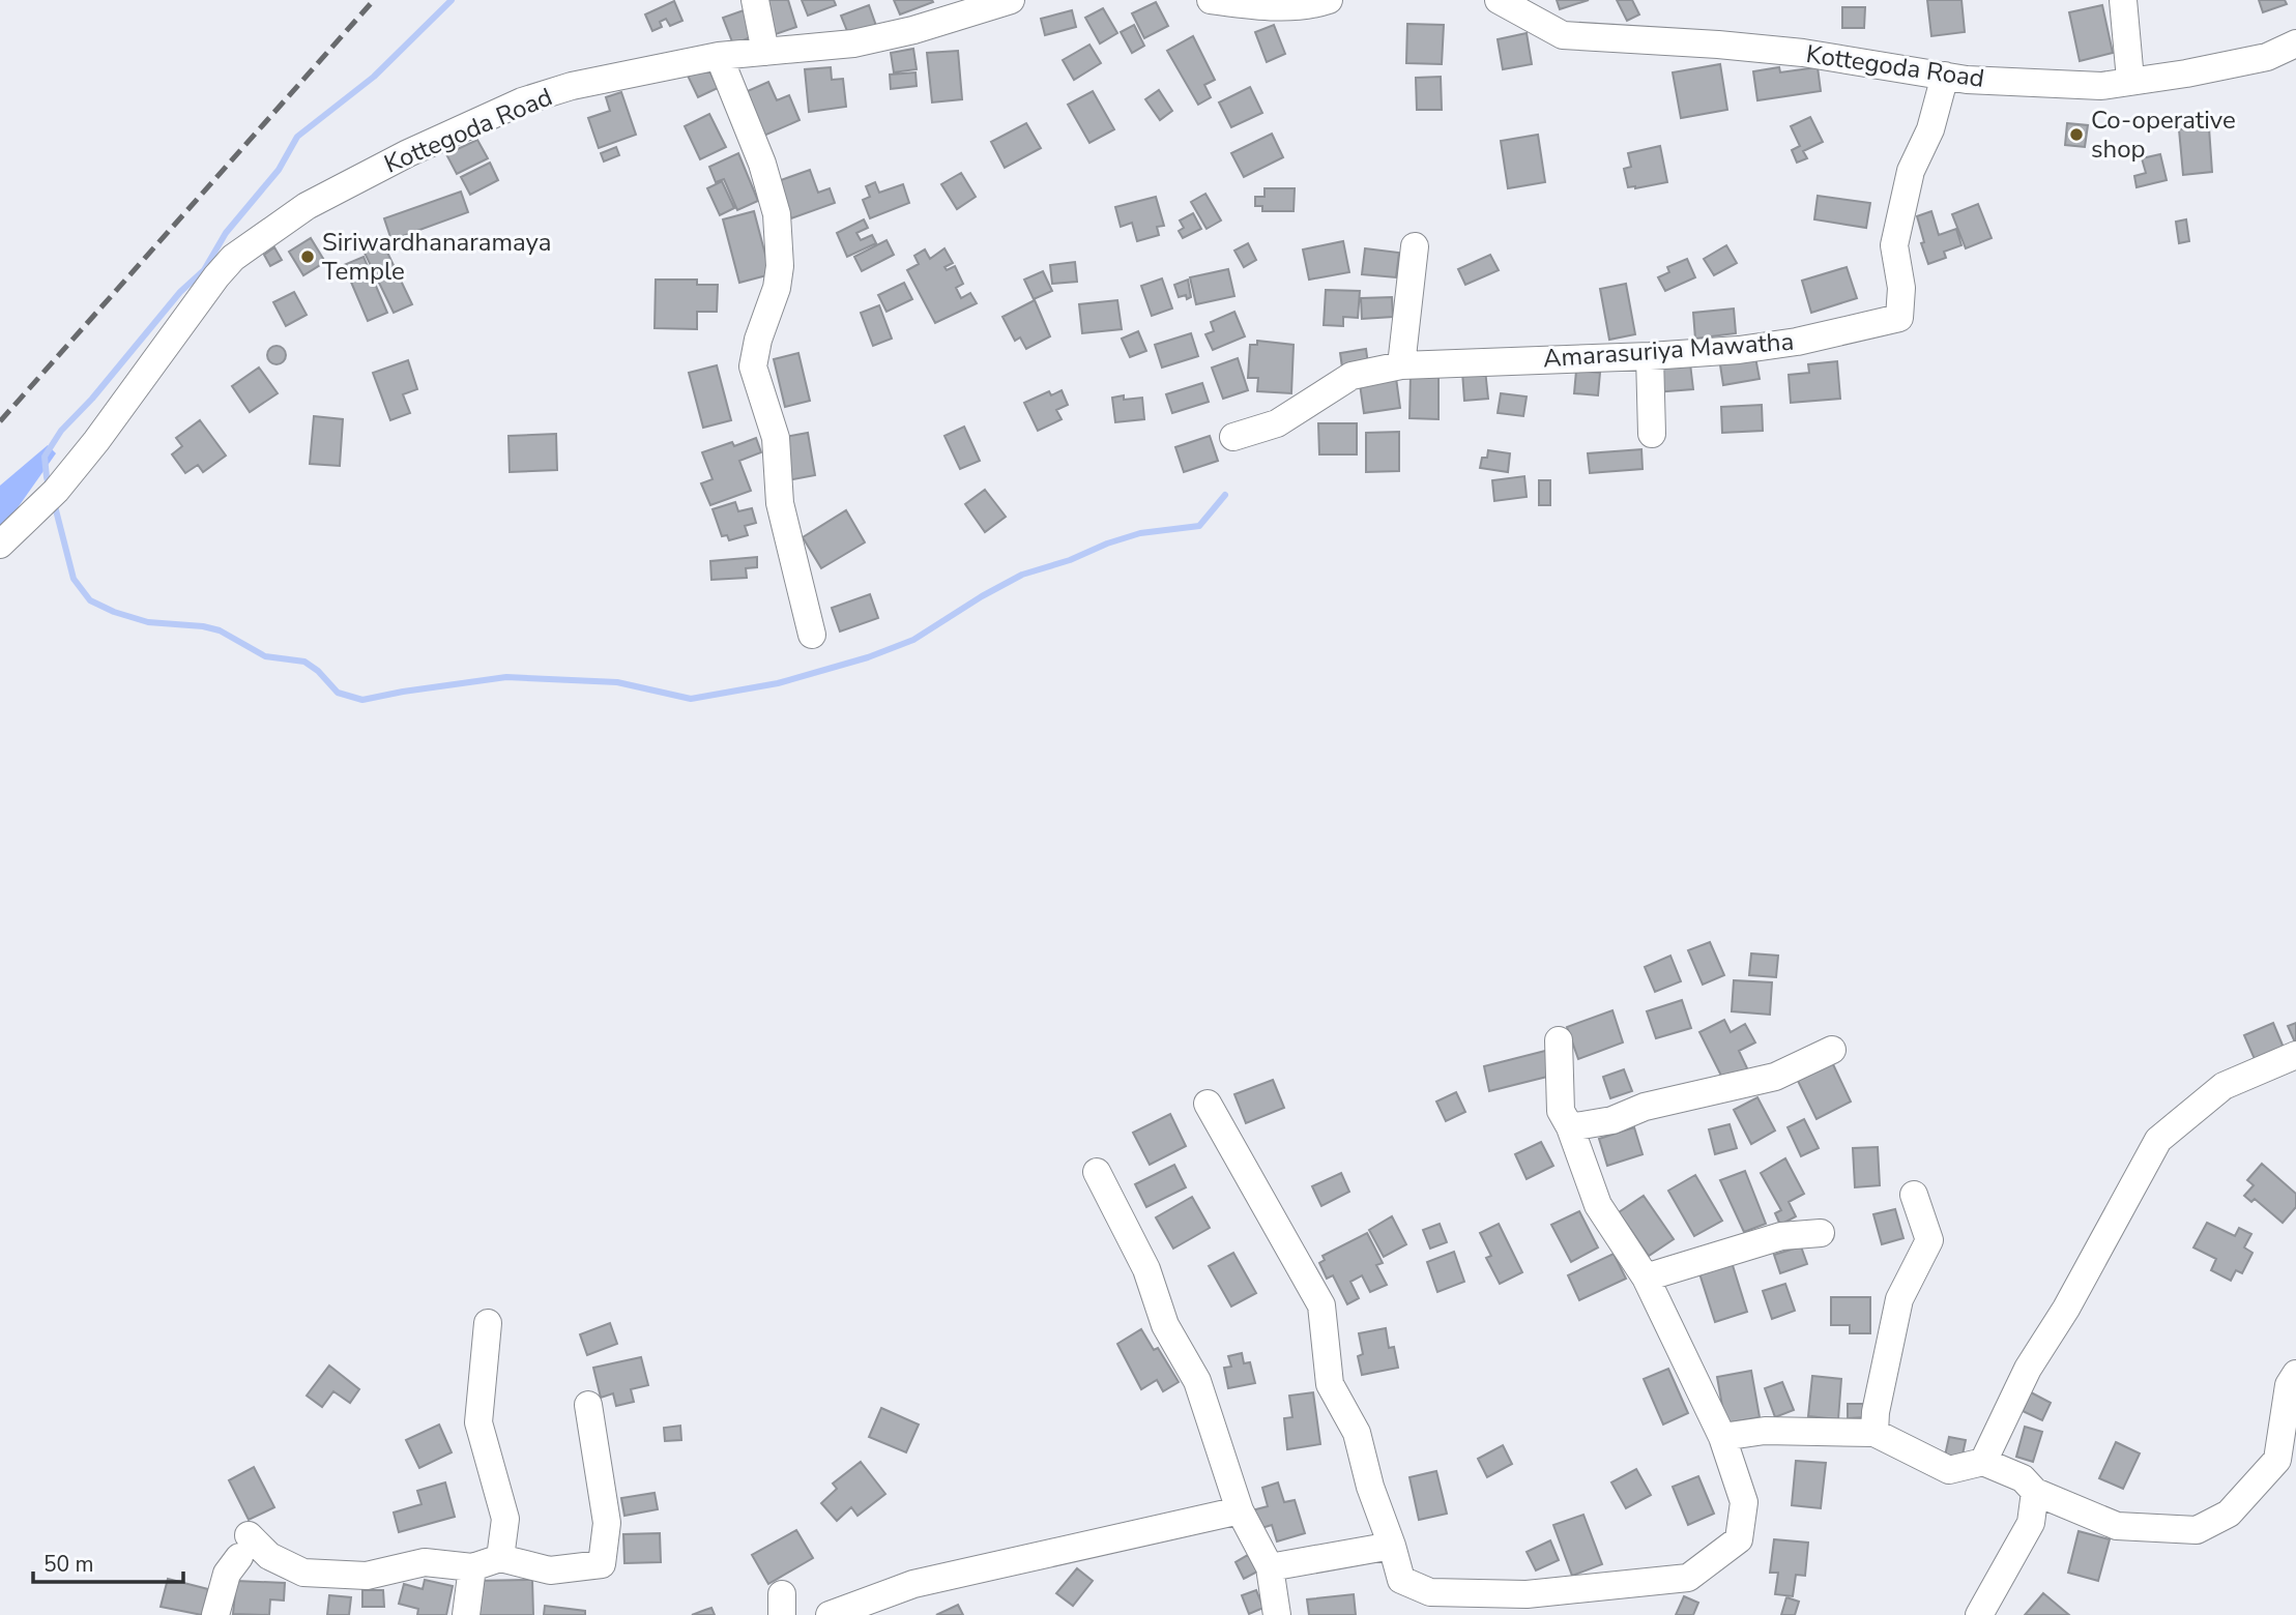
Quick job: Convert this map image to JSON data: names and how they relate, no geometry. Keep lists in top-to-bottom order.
{
  "streets": {
    "street": ["Kottegoda Road", "Amarasuriya Mawatha"]
  },
  "crossings": [
    ["Kottegoda Road", "Amarasuriya Mawatha"]
  ],
  "places": ["Co-operative shop", "Siriwardhanaramaya Temple"],
  "scale_bar": "50 m"
}
